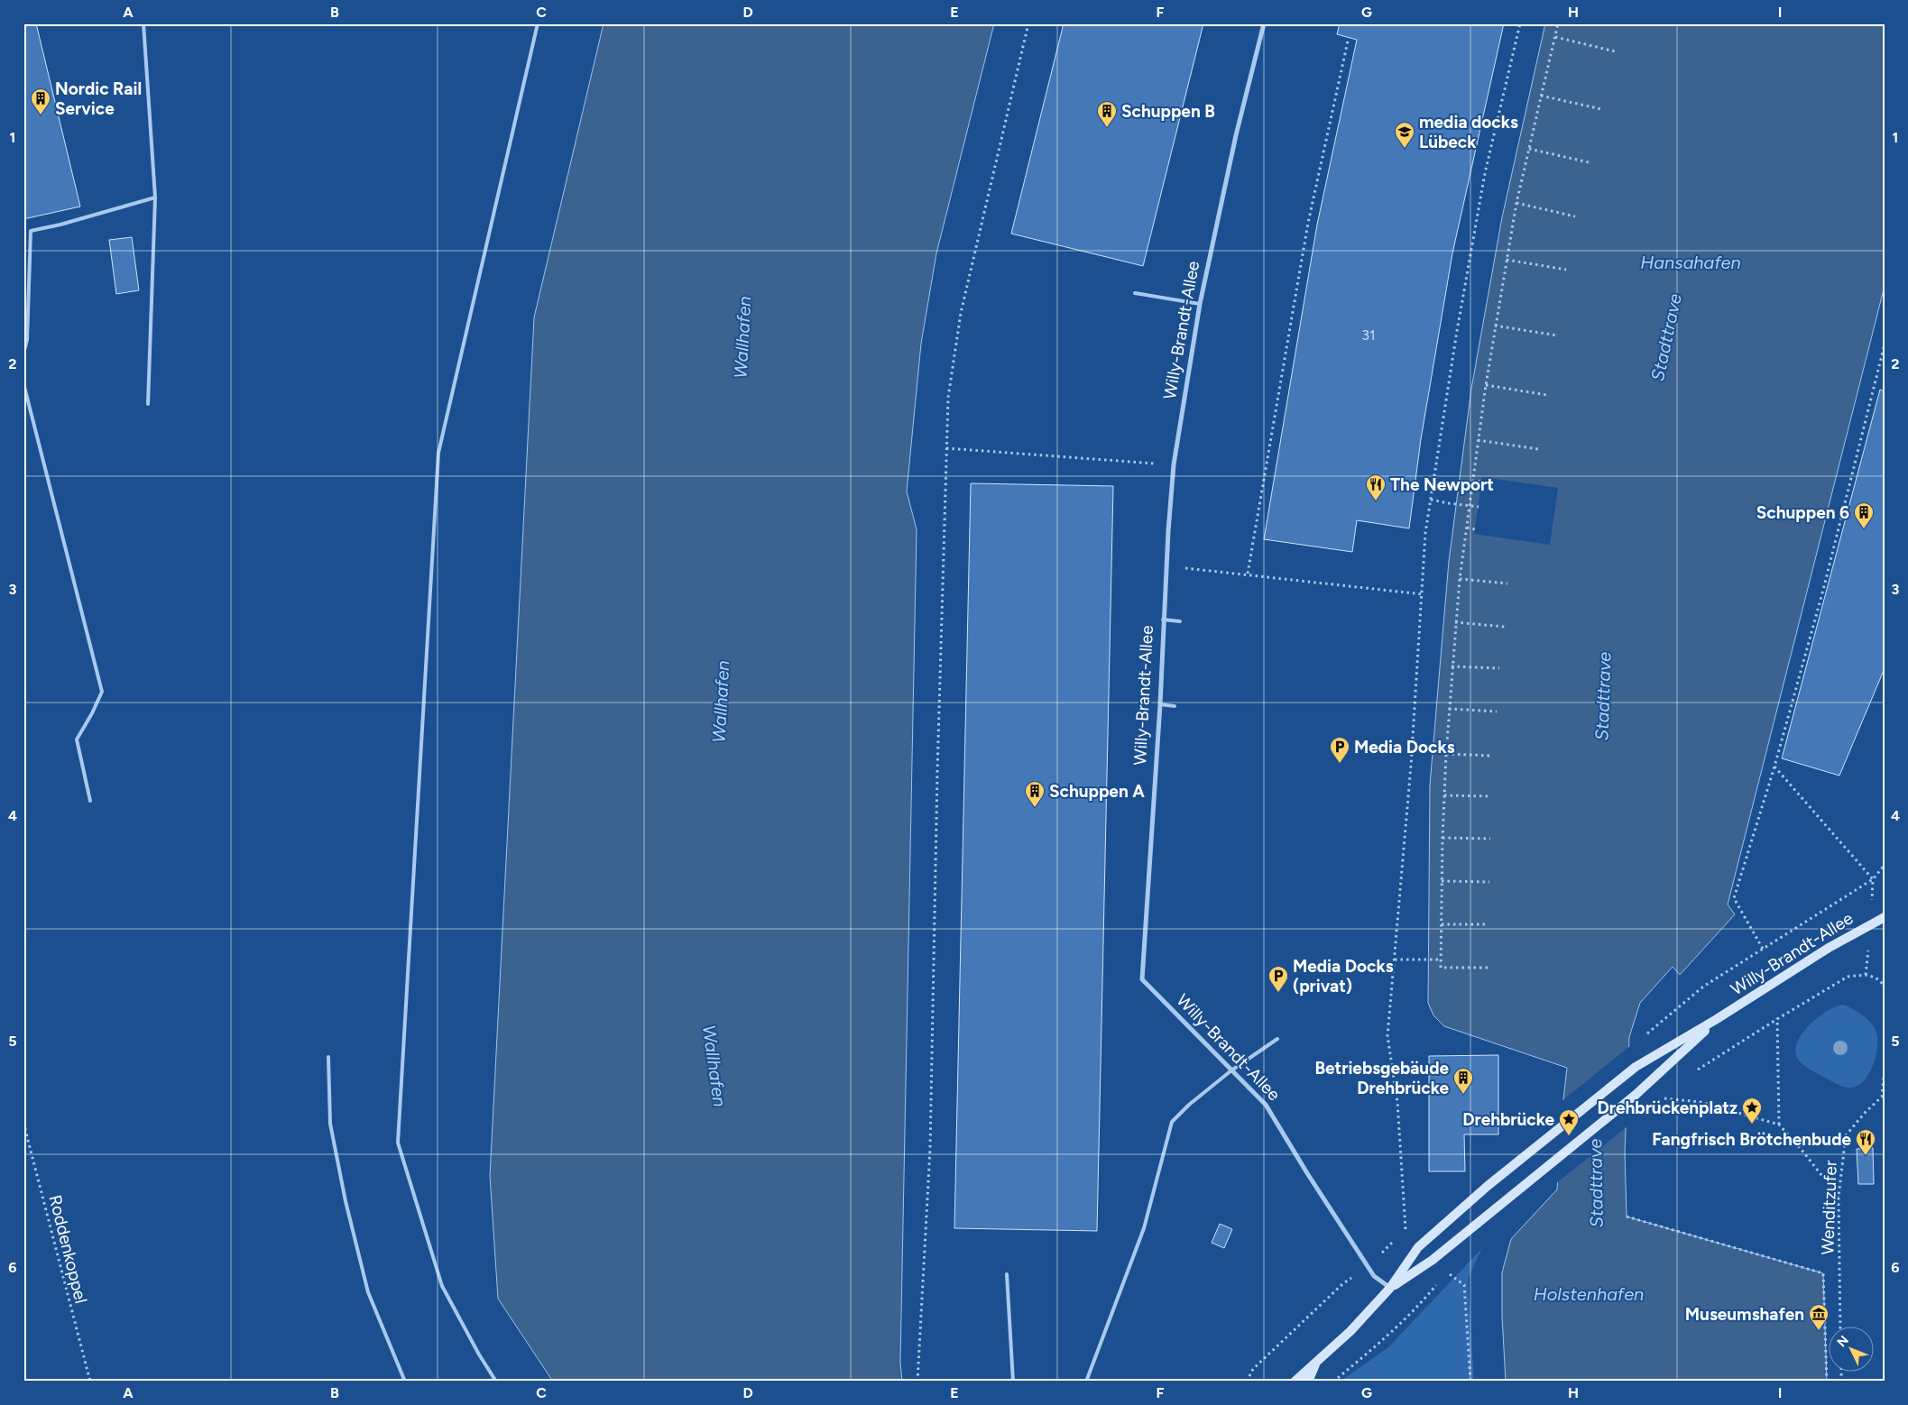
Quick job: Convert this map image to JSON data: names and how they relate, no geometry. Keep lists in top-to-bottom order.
{
  "streets": {
    "main road": ["Willy-Brandt-Allee"],
    "path": ["Wenditzufer", "Roddenkoppel"]
  },
  "water": [
    "Hansahafen",
    "Wallhafen",
    "Stadttrave",
    "Holstenhafen"
  ],
  "places": {
    "building": [
      "Nordic Rail Service",
      "Schuppen B",
      "Schuppen 6",
      "Schuppen A",
      "Betriebsgebäude Drehbrücke"
    ],
    "school or university": ["media docks Lübeck"],
    "restaurant": ["The Newport", "Fangfrisch Brötchenbude"],
    "parking": ["Media Docks", "Media Docks (privat)"],
    "place": ["Drehbrückenplatz", "Drehbrücke"],
    "museum": ["Museumshafen"]
  },
  "house_numbers": ["31"],
  "north": "top left",
  "grid": {
    "columns": [
      "A",
      "B",
      "C",
      "D",
      "E",
      "F",
      "G",
      "H",
      "I"
    ],
    "rows": [
      "1",
      "2",
      "3",
      "4",
      "5",
      "6"
    ]
  }
}
